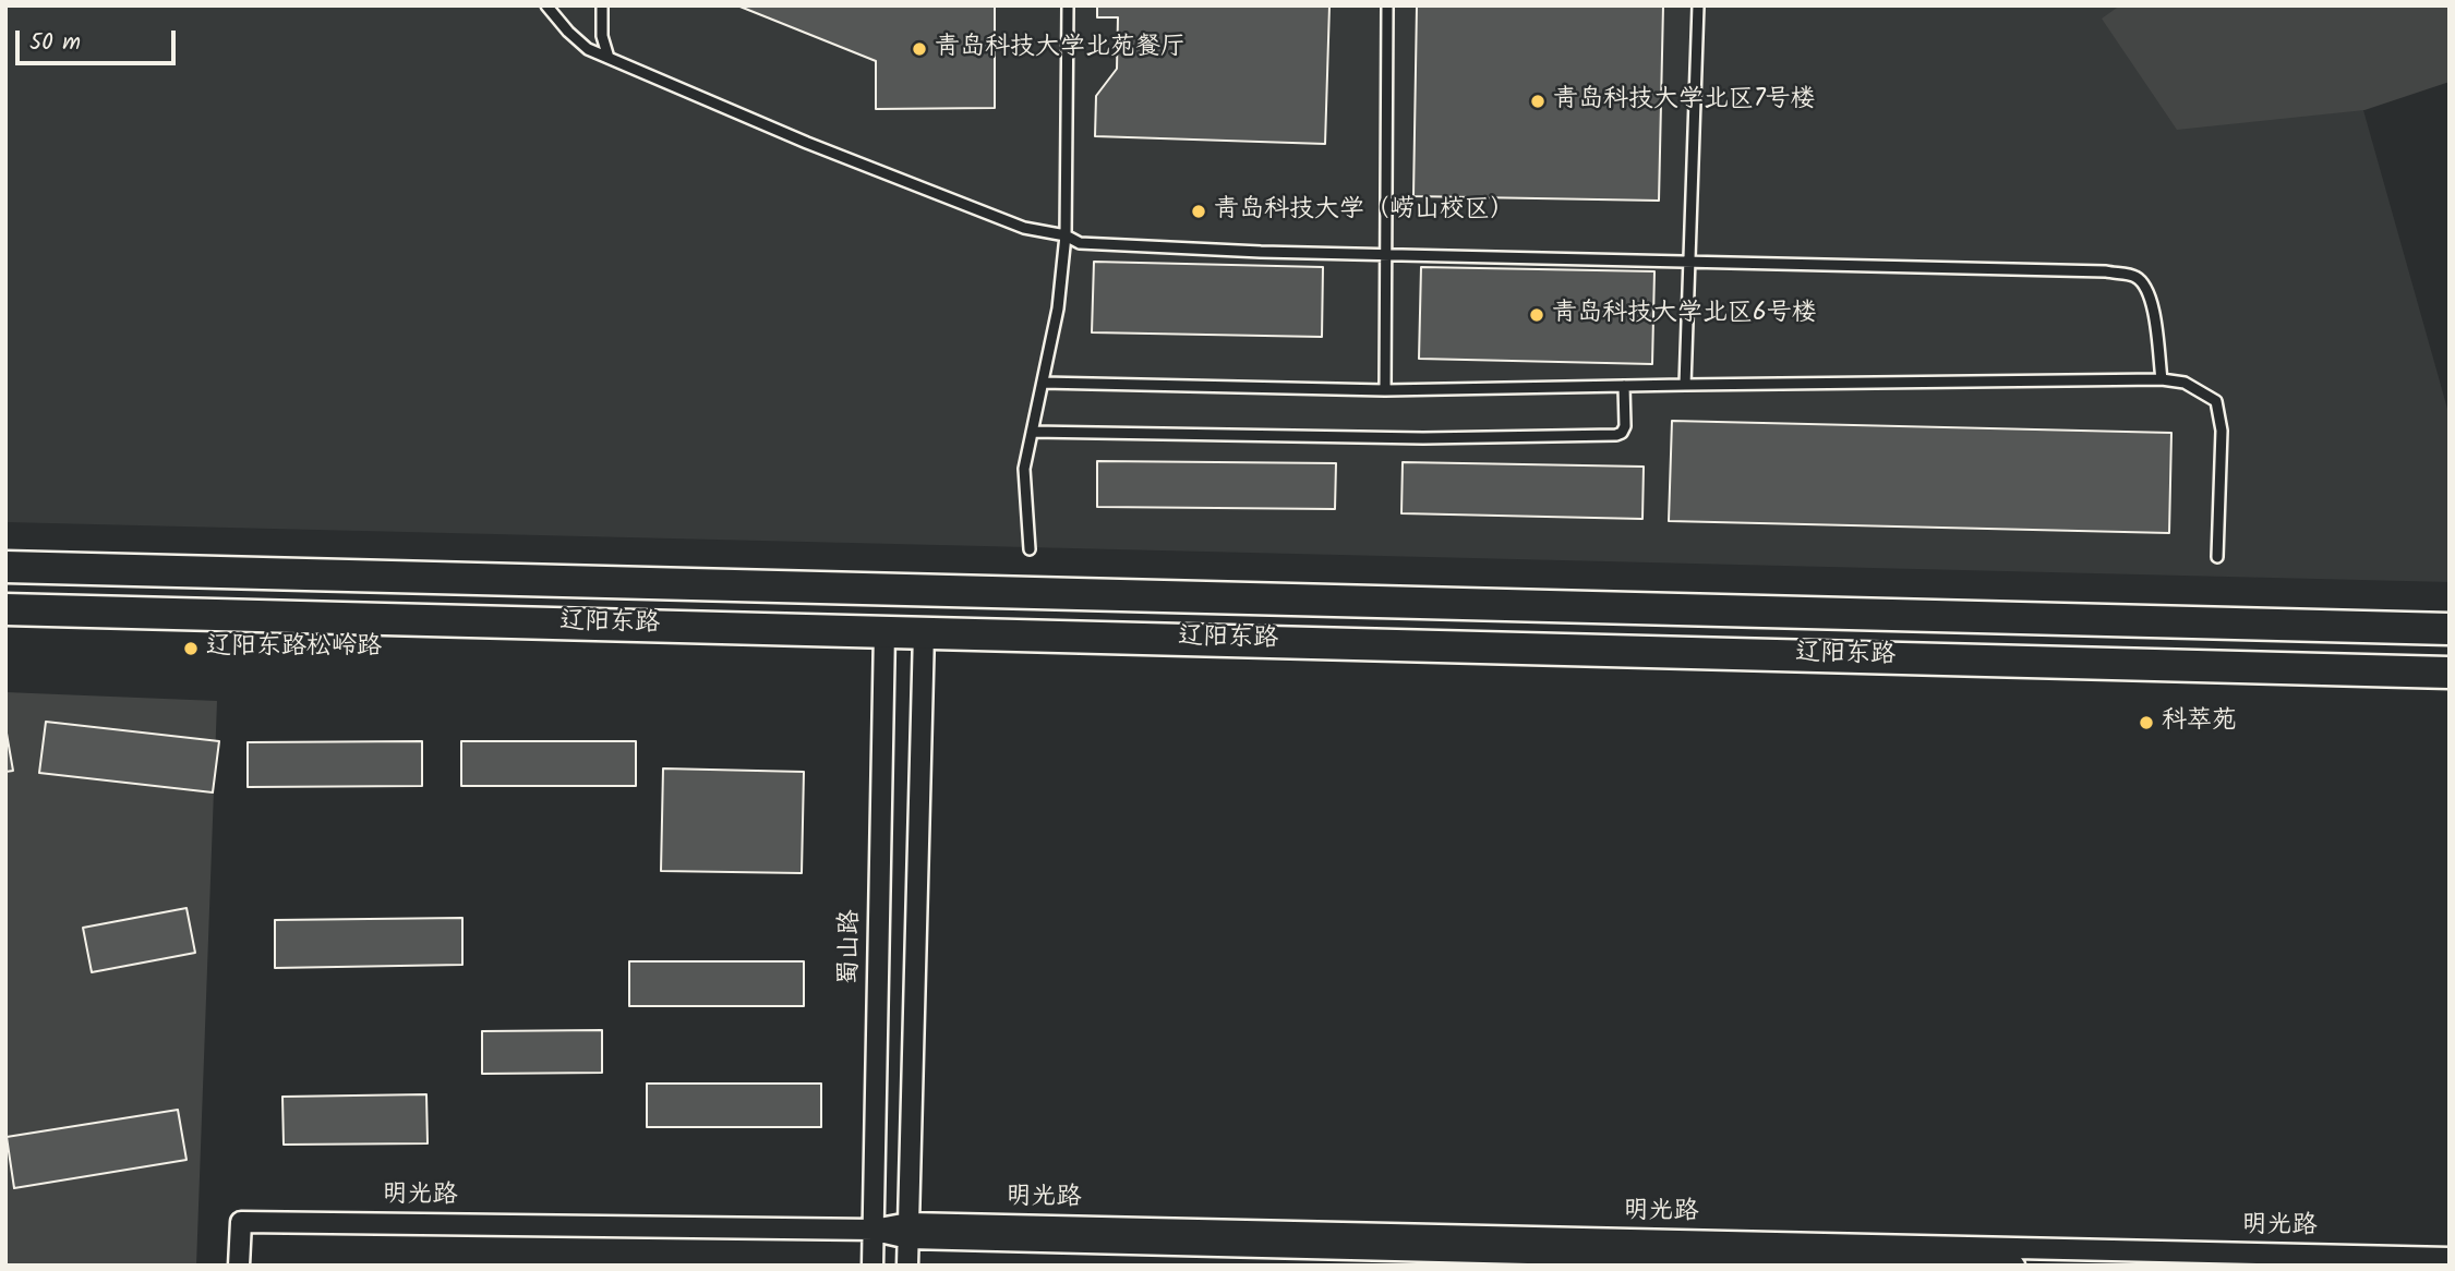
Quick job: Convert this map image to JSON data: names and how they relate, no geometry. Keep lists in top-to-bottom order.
{
  "streets": {
    "main road": ["辽阳东路"],
    "street": ["蜀山路", "明光路"]
  },
  "crossings": [
    ["辽阳东路", "蜀山路"],
    ["蜀山路", "明光路"]
  ],
  "places": [
    "青岛科技大学北苑餐厅",
    "青岛科技大学北区7号楼",
    "青岛科技大学（崂山校区）",
    "青岛科技大学北区6号楼",
    "辽阳东路松岭路",
    "科萃苑"
  ],
  "scale_bar": "50 m"
}
